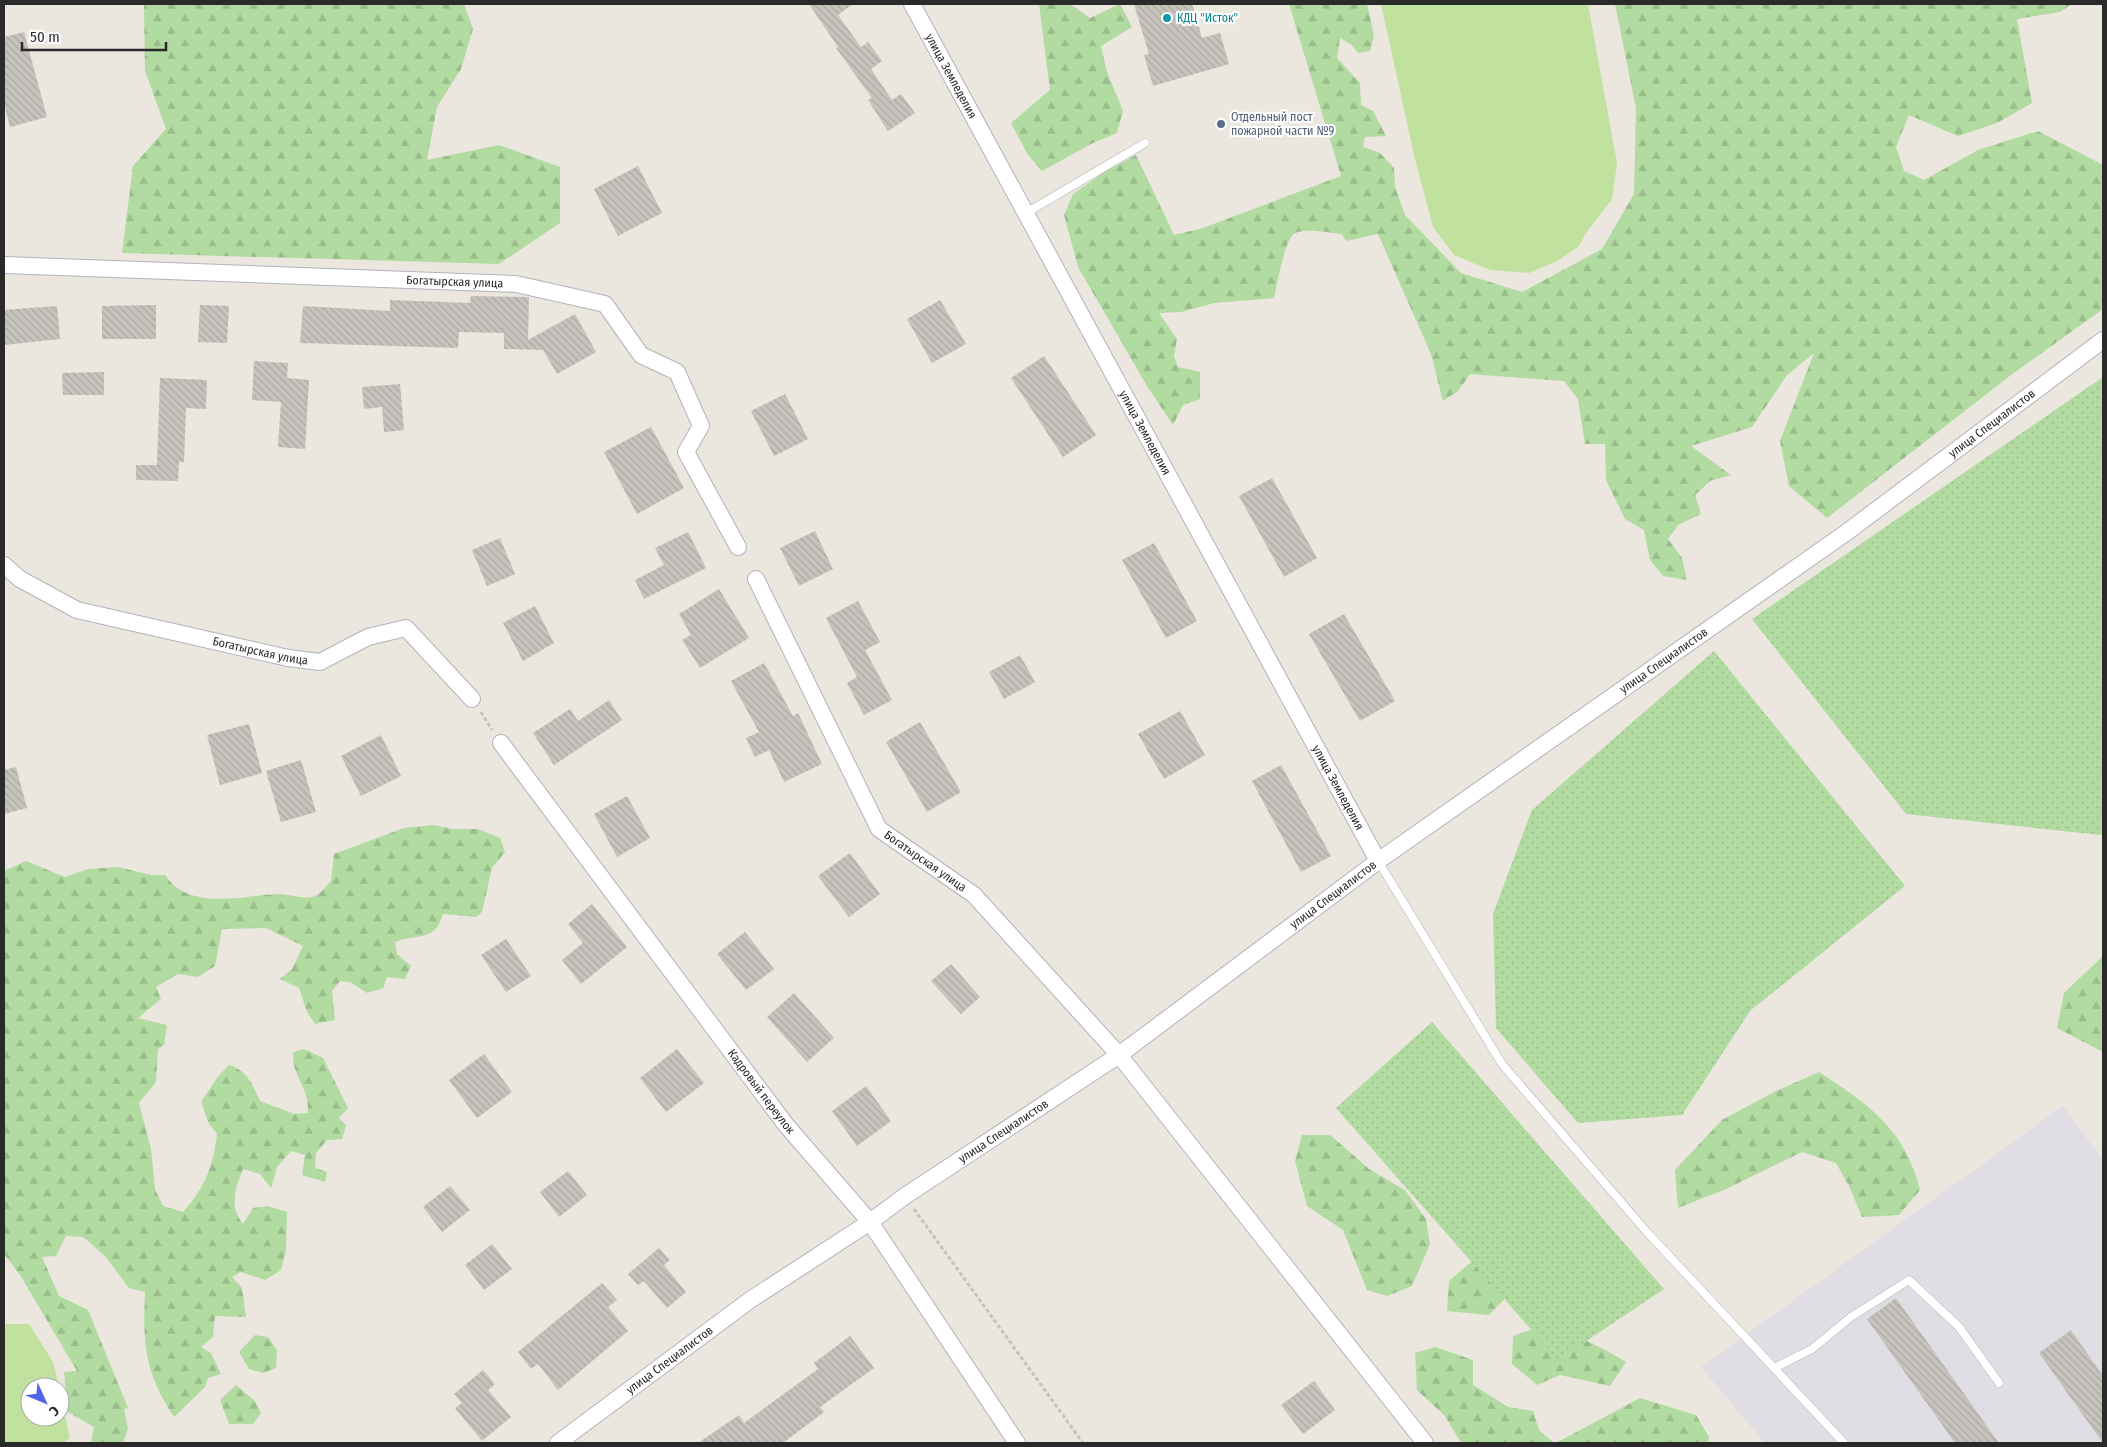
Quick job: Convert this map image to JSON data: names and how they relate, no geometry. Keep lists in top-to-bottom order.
{
  "streets": {
    "street": [
      "улица Земледелия",
      "Богатырская улица",
      "улица Специалистов",
      "Кадровый переулок"
    ]
  },
  "crossings": [
    ["улица Земледелия", "улица Специалистов"],
    ["Богатырская улица", "улица Специалистов"],
    ["улица Специалистов", "Кадровый переулок"]
  ],
  "places": ["КДЦ \"Исток\"", "Отдельный пост пожарной части №9"],
  "scale_bar": "50 m",
  "north": "bottom right"
}
